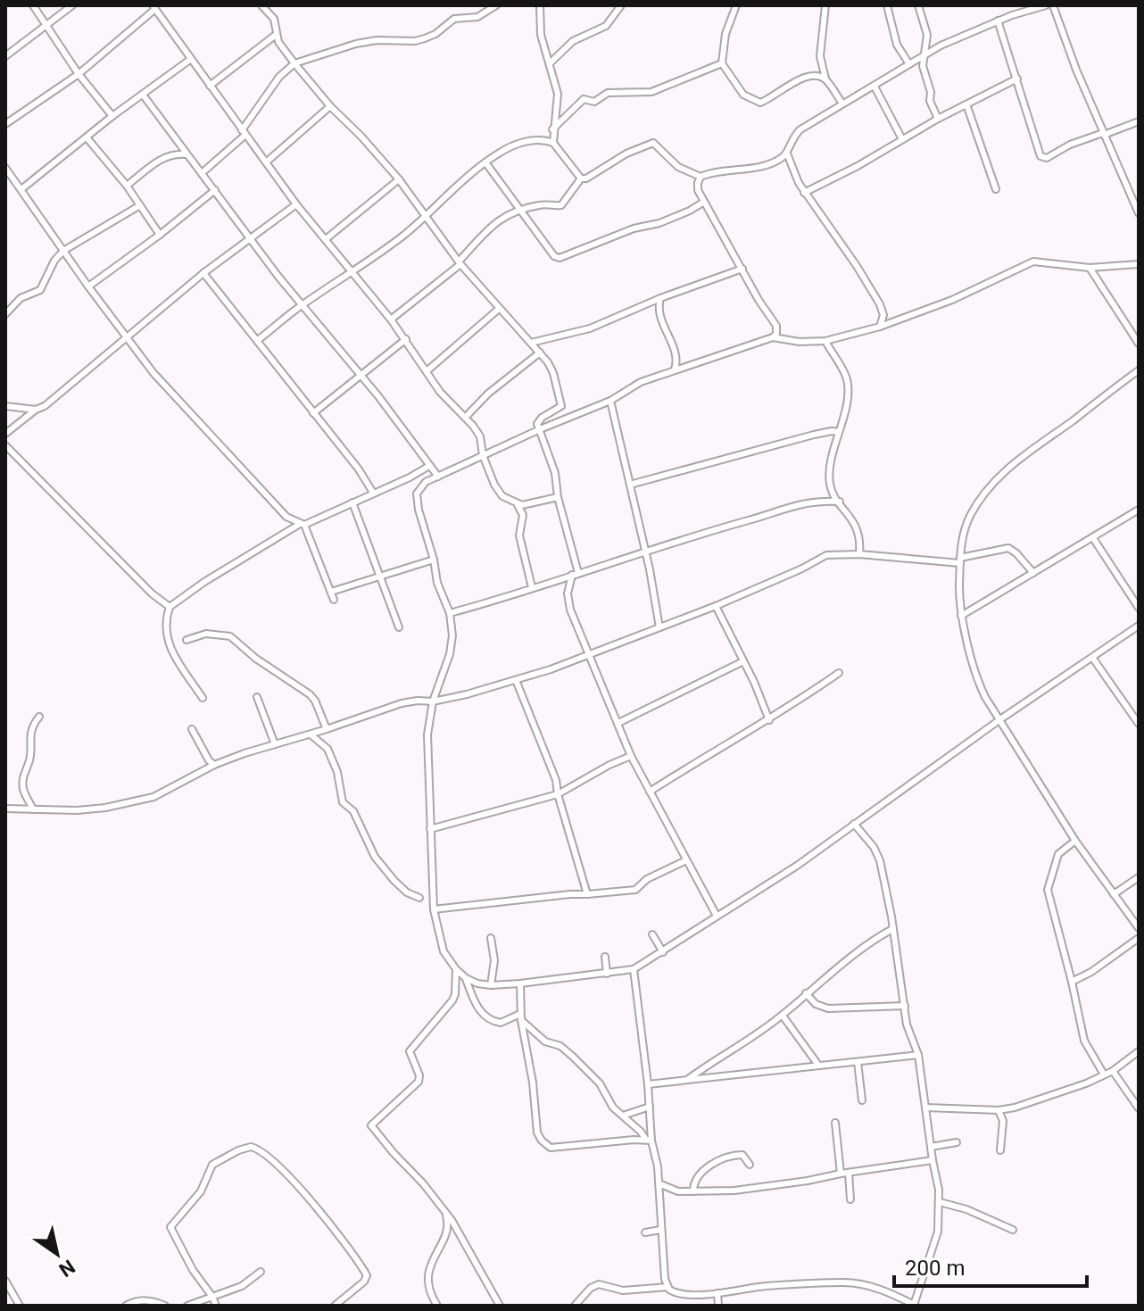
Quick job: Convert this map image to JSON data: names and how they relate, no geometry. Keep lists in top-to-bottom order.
{
  "scale_bar": "200 m",
  "north": "bottom right"
}
